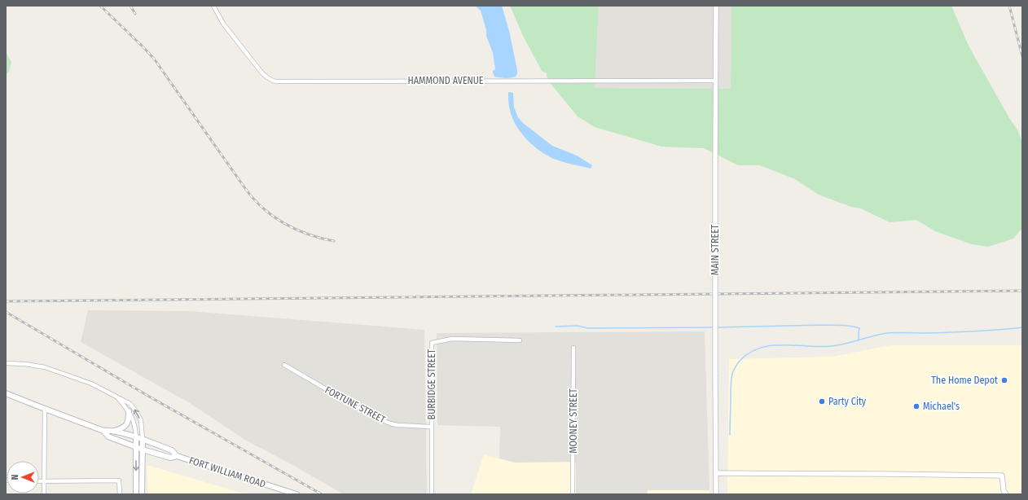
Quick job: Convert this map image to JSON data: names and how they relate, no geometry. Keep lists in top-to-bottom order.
{
  "streets": {
    "main road": ["FORT WILLIAM ROAD"],
    "street": [
      "HAMMOND AVENUE",
      "MAIN STREET",
      "BURBIDGE STREET",
      "FORTUNE STREET",
      "MOONEY STREET"
    ]
  },
  "crossings": [
    ["HAMMOND AVENUE", "MAIN STREET"],
    ["BURBIDGE STREET", "FORTUNE STREET"]
  ],
  "places": ["The Home Depot", "Party City", "Michael's"],
  "north": "left"
}
